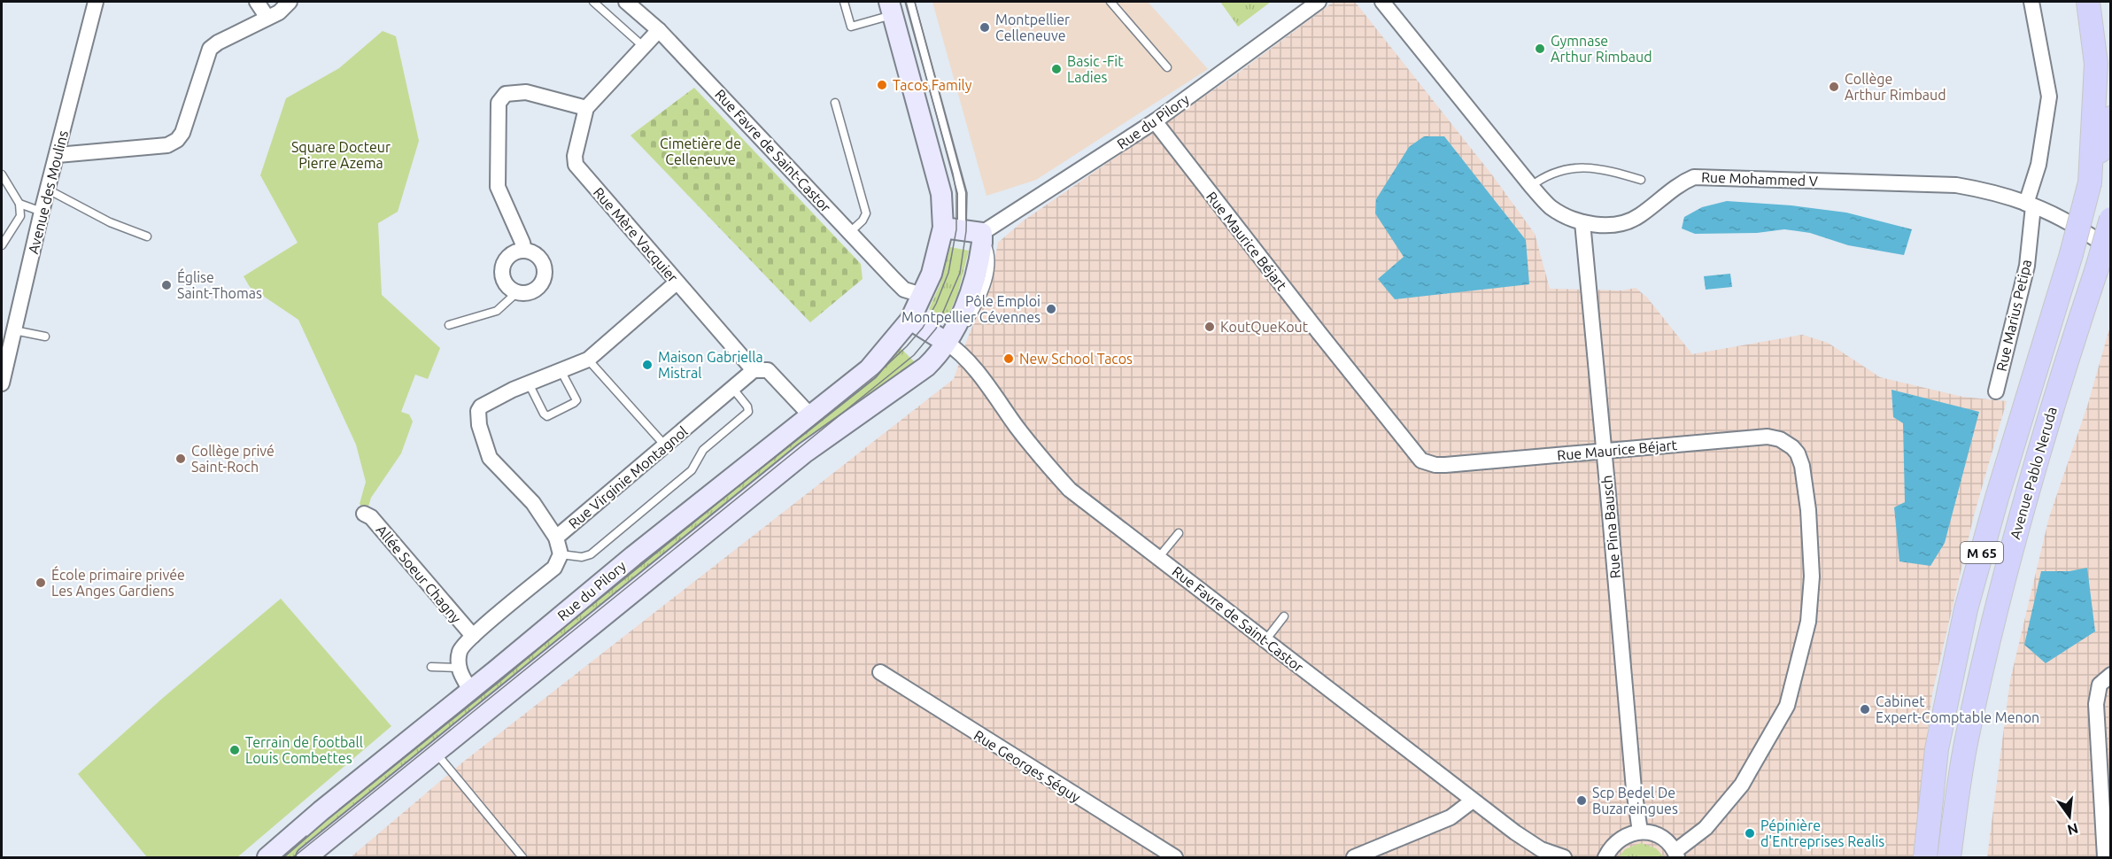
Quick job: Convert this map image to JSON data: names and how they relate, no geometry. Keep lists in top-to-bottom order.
{
  "streets": {
    "main road": ["Rue du Pilory", "Avenue Pablo Neruda", "M 65"],
    "street": [
      "Rue Favre de Saint-Castor",
      "Rue Mohammed V",
      "Avenue des Moulins",
      "Rue Mère Vacquier",
      "Rue Maurice Béjart",
      "Rue Marius Petipa",
      "Rue Virginie Montagnol",
      "Rue Pina Bausch",
      "Allée Soeur Chagny",
      "Rue Georges Séguy"
    ]
  },
  "crossings": [
    ["Rue du Pilory", "Rue Favre de Saint-Castor"],
    ["Rue du Pilory", "Rue Mère Vacquier"],
    ["Rue du Pilory", "Rue Maurice Béjart"],
    ["Rue Favre de Saint-Castor", "Rue Mère Vacquier"],
    ["Rue Mohammed V", "Rue Marius Petipa"],
    ["Rue Mohammed V", "Rue Pina Bausch"],
    ["Rue Mère Vacquier", "Rue Virginie Montagnol"],
    ["Rue Maurice Béjart", "Rue Pina Bausch"],
    ["Avenue Pablo Neruda", "M 65"]
  ],
  "parks": ["Cimetière de Celleneuve", "Square Docteur Pierre Azema"],
  "places": [
    "Montpellier Celleneuve",
    "Gymnase Arthur Rimbaud",
    "Basic -Fit Ladies",
    "Tacos Family",
    "Collège Arthur Rimbaud",
    "Église Saint-Thomas",
    "Pôle Emploi Montpellier Cévennes",
    "KoutQueKout",
    "New School Tacos",
    "Maison Gabriella Mistral",
    "Collège privé Saint-Roch",
    "École primaire privée Les Anges Gardiens",
    "Cabinet Expert-Comptable Menon",
    "Terrain de football Louis Combettes",
    "Scp Bedel De Buzareingues",
    "Pépinière d'Entreprises Realis"
  ],
  "north": "bottom"
}
